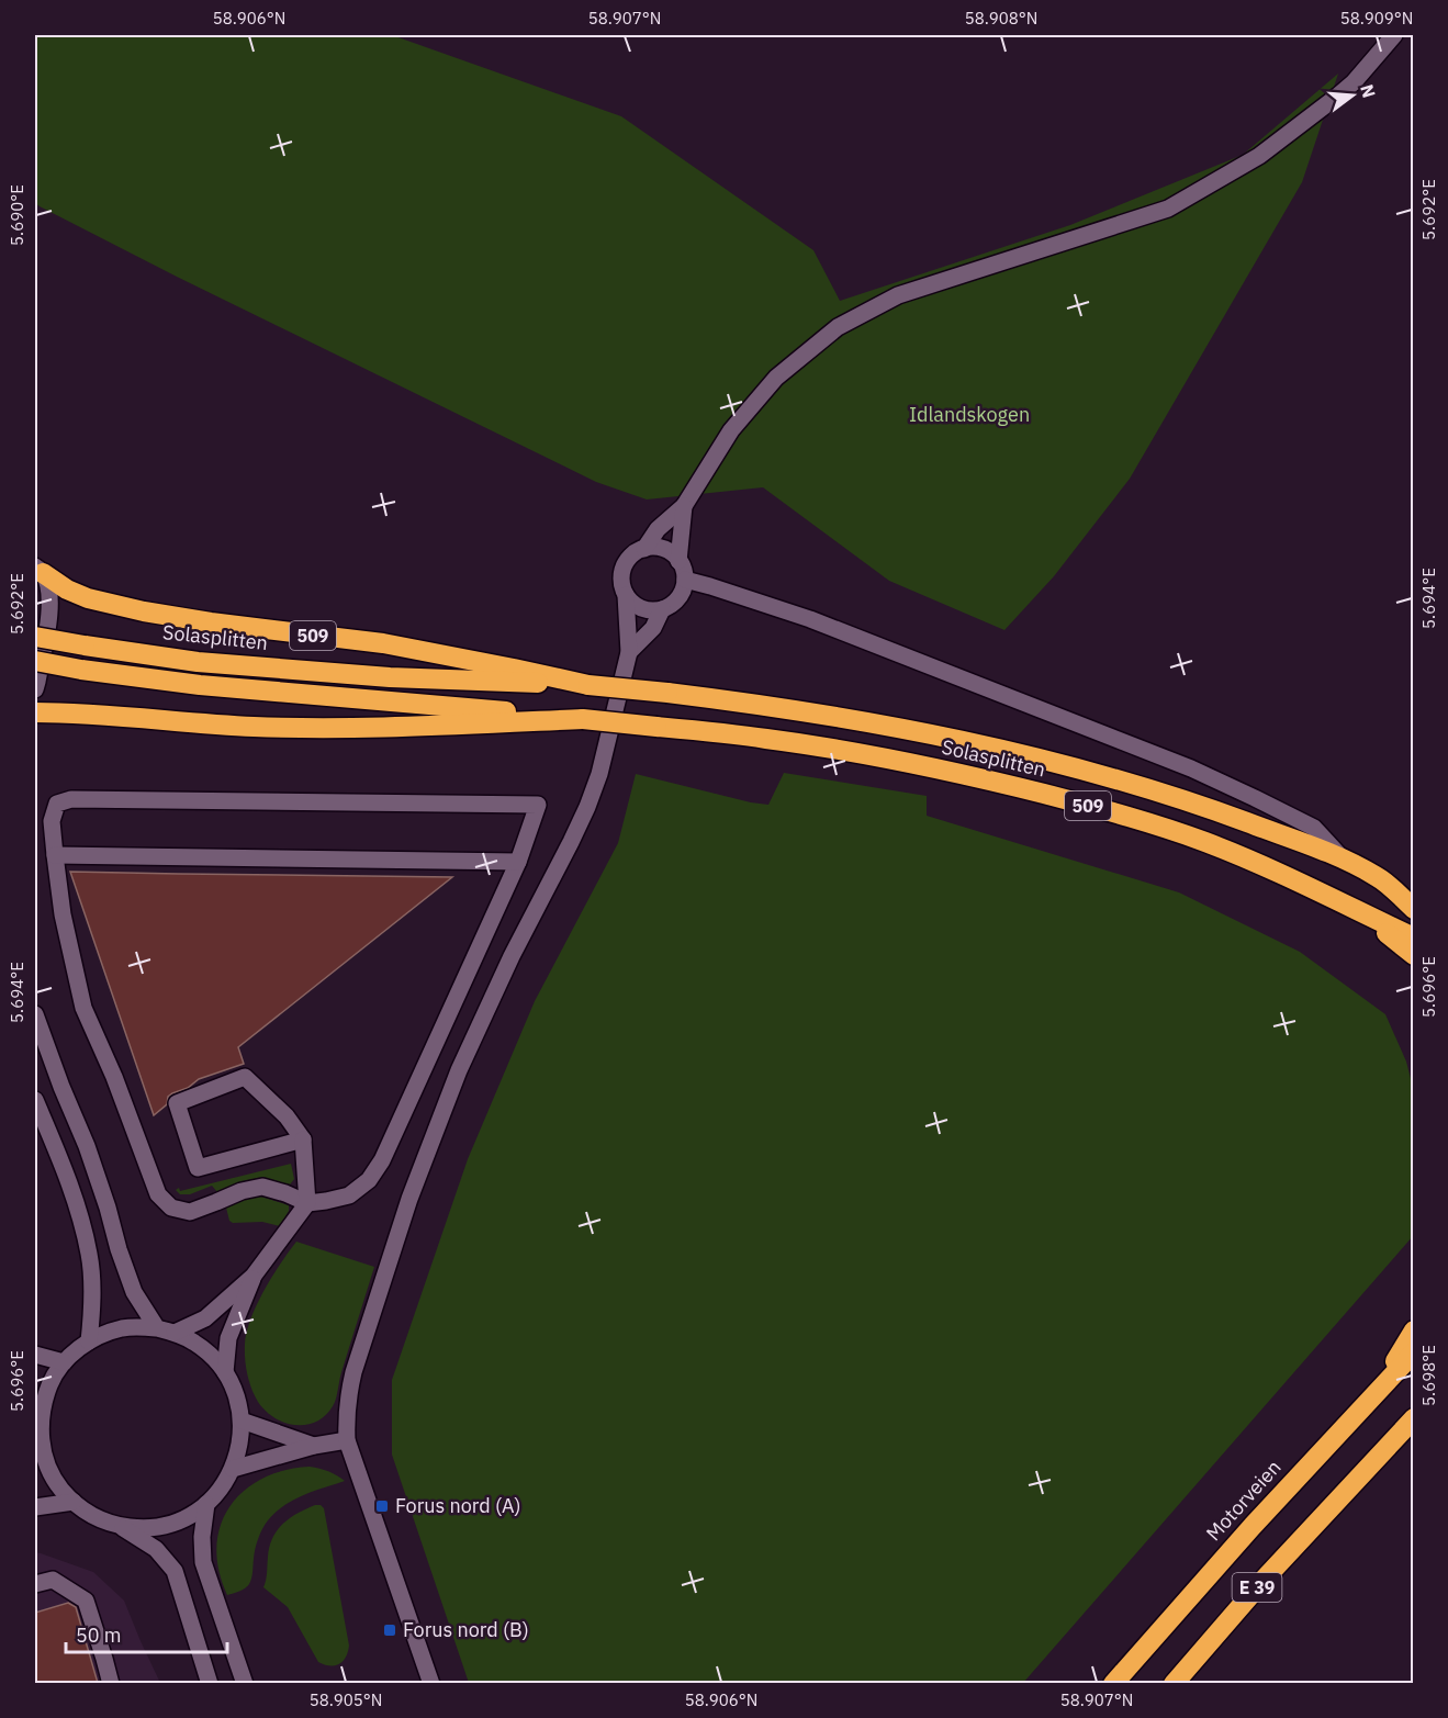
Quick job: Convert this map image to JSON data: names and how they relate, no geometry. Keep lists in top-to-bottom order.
{
  "streets": {
    "highway": [
      "509",
      "Solasplitten",
      "Motorveien",
      "E 39"
    ]
  },
  "crossings": [
    ["509", "Solasplitten"],
    ["Motorveien", "E 39"]
  ],
  "parks": ["Idlandskogen"],
  "places": {
    "transit": ["Forus nord (A)", "Forus nord (B)"]
  },
  "scale_bar": "50 m",
  "north": "right",
  "coordinates": [
    "58.906°N",
    "58.907°N",
    "58.908°N",
    "58.909°N",
    "5.692°E",
    "5.690°E",
    "5.694°E",
    "5.696°E",
    "5.698°E",
    "58.905°N"
  ]
}
